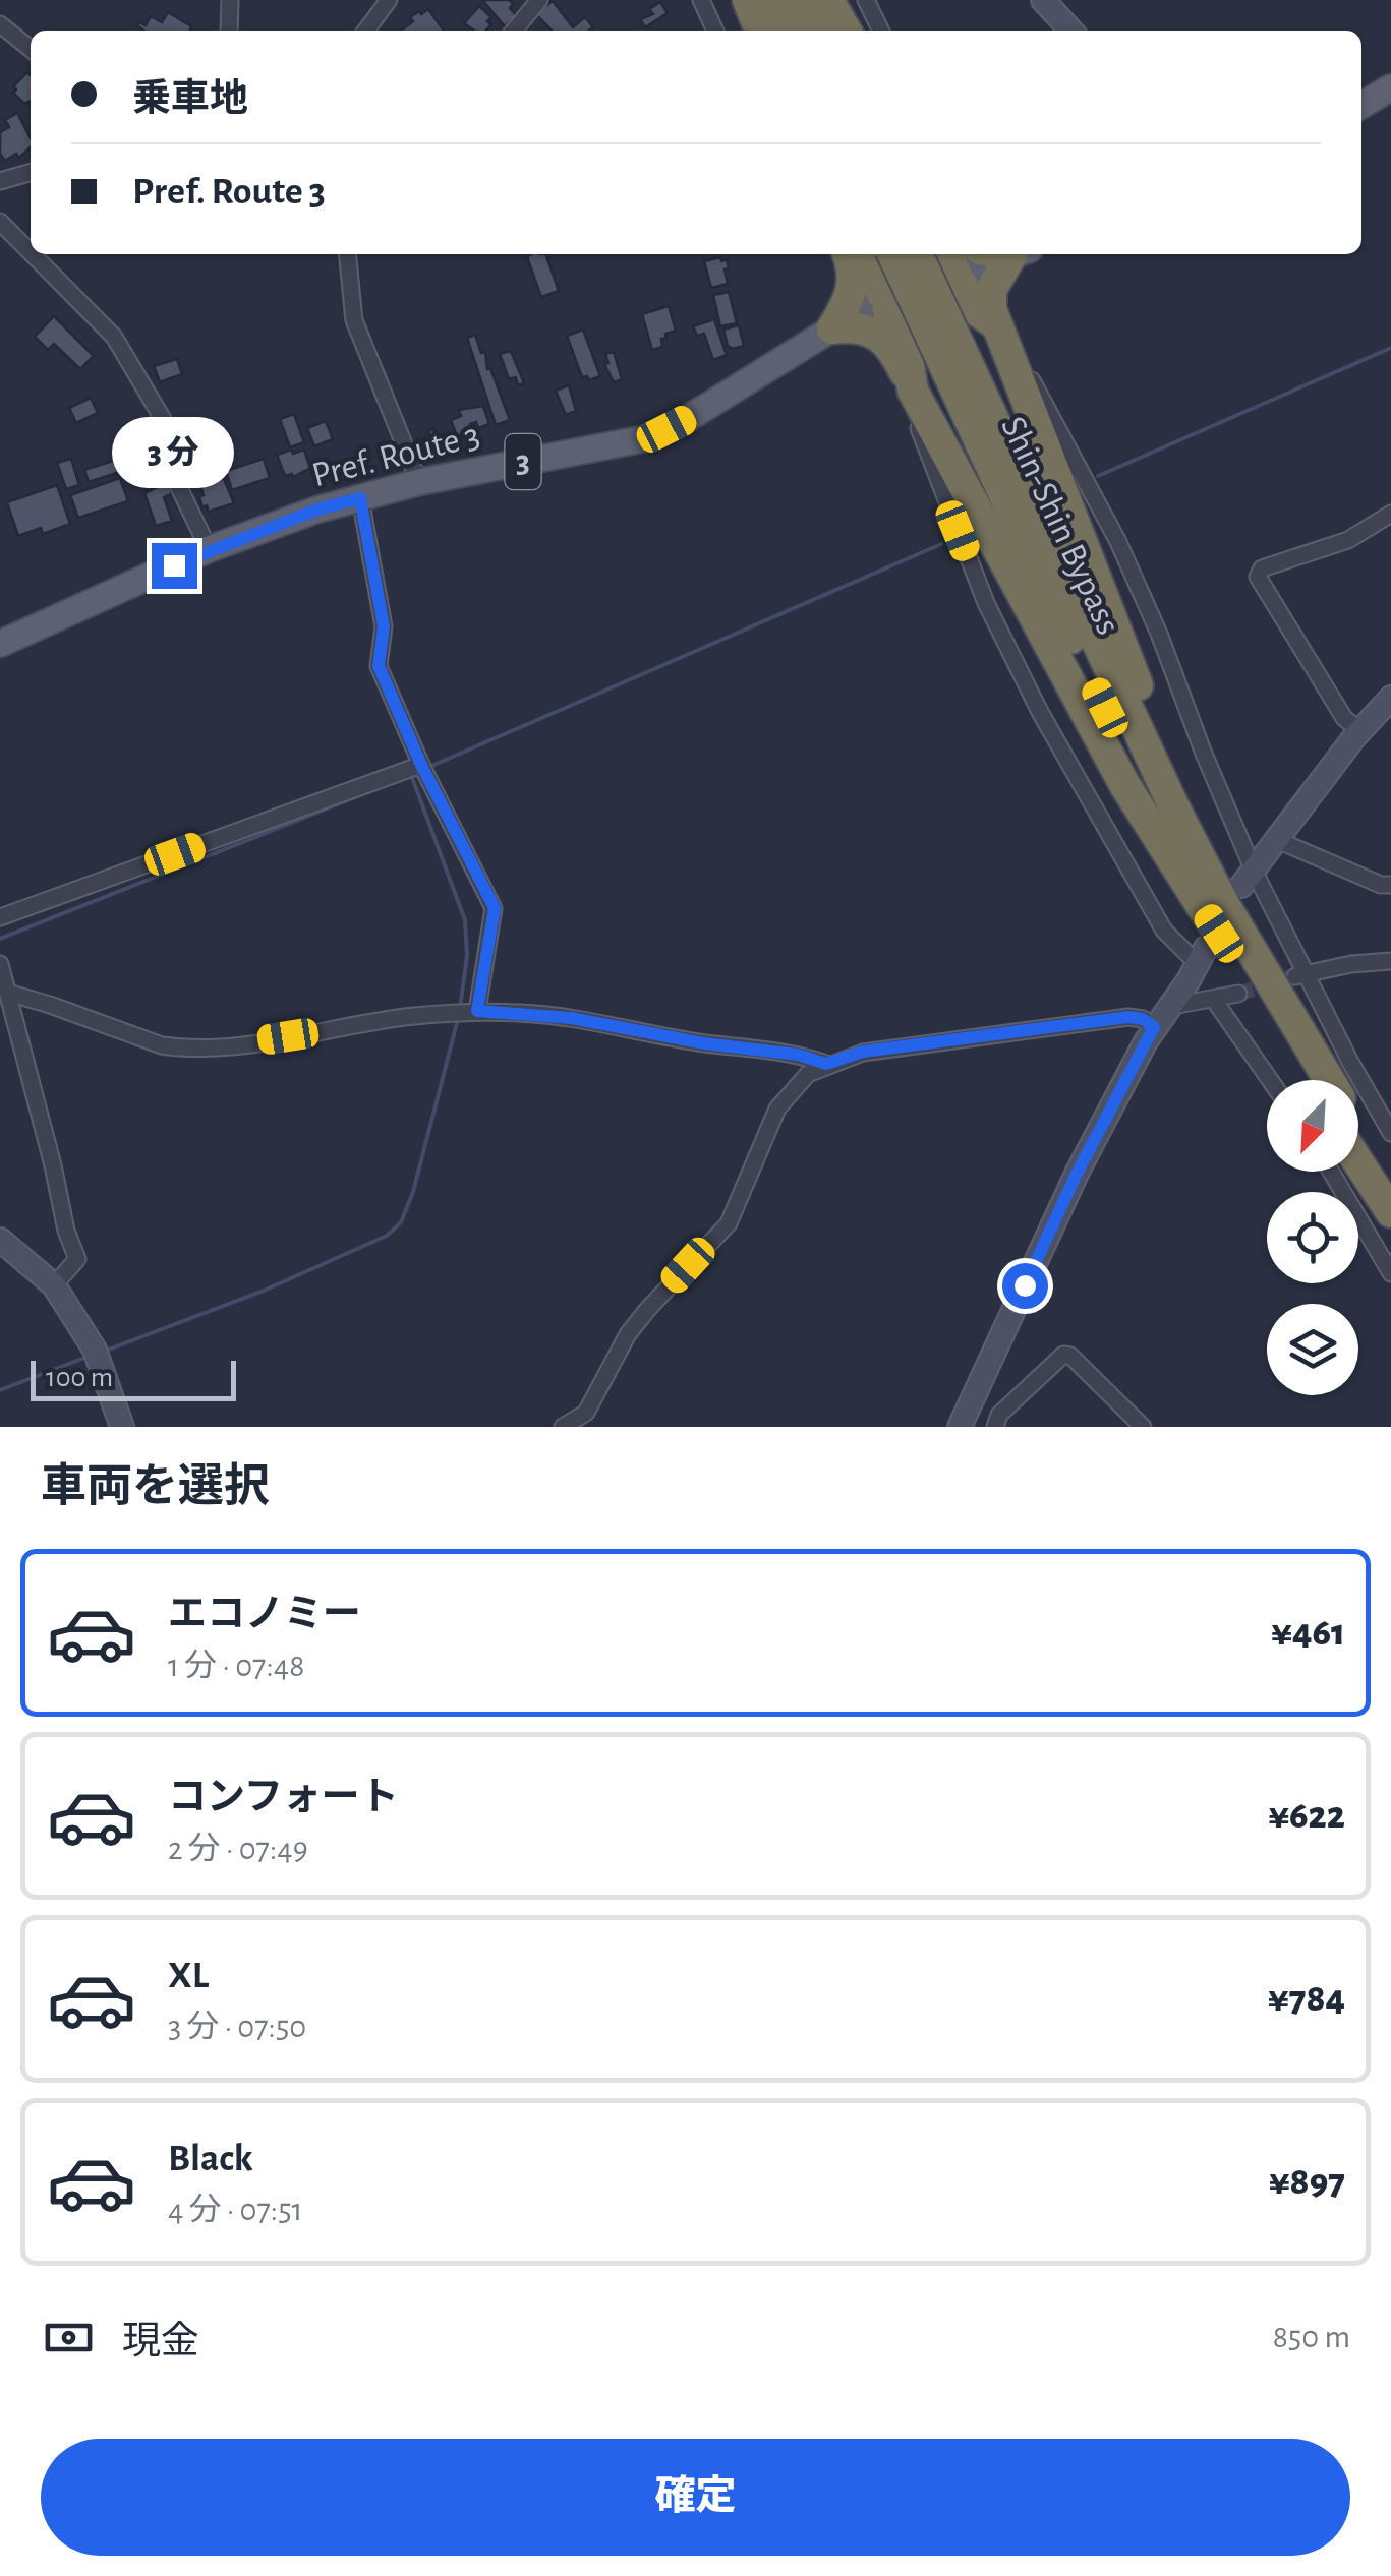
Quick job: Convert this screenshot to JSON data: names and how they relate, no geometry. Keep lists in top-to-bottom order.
{
  "streets": {
    "highway": ["Shin-Shin Bypass"],
    "main road": ["Pref. Route 3", "3"]
  },
  "scale_bar": "100 m",
  "north": "bottom left",
  "page": {
    "banner": ["乗車地", "Pref. Route 3"],
    "bubble": "3 分",
    "scale": "100 m",
    "heading": "車両を選択",
    "list": [
      {
        "name": "エコノミー",
        "note": "1 分 · 07:48",
        "value": "¥461"
      },
      {
        "name": "コンフォート",
        "note": "2 分 · 07:49",
        "value": "¥622"
      },
      {
        "name": "XL",
        "note": "3 分 · 07:50",
        "value": "¥784"
      },
      {
        "name": "Black",
        "note": "4 分 · 07:51",
        "value": "¥897"
      }
    ],
    "pay": ["現金", "850 m"],
    "buttons": "確定"
  }
}
